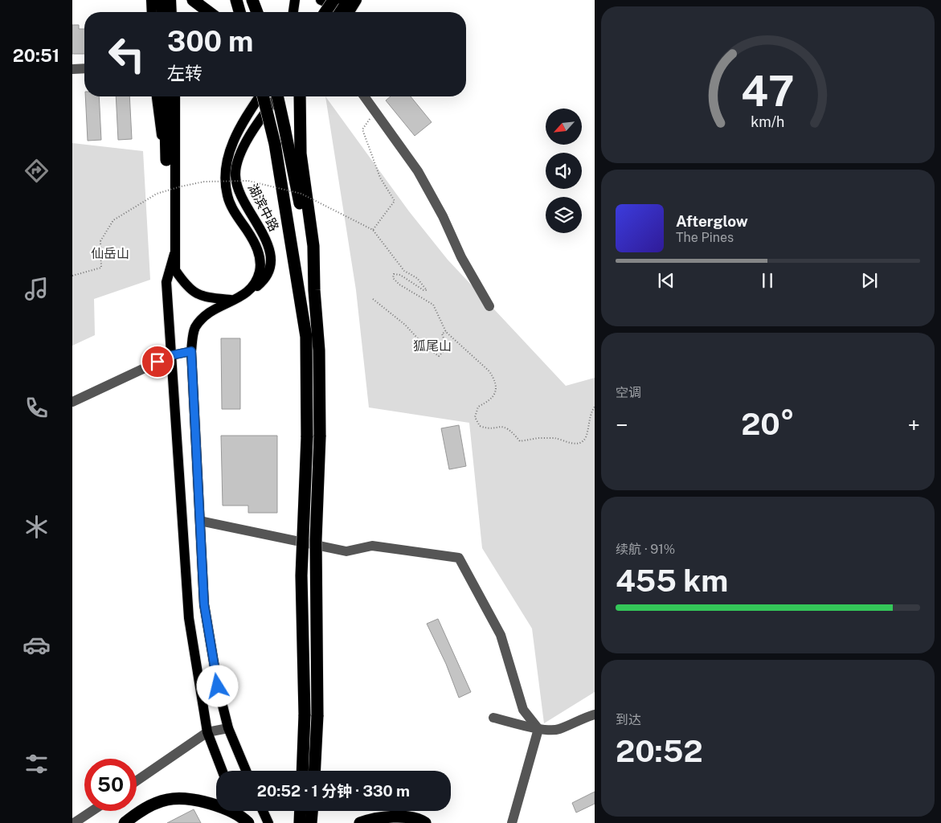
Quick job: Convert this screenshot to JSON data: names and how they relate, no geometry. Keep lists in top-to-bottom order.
{
  "streets": {
    "main road": ["湖滨中路"]
  },
  "parks": ["仙岳山", "狐尾山"],
  "north": "bottom left",
  "page": {
    "tabs": "20:51",
    "turn": ["300 m", "左转"],
    "song": ["Afterglow", "The Pines"],
    "tile": [
      "空调",
      ["续航 · 91%", "455 km"],
      ["到达", "20:52"]
    ],
    "heat": ["−", "20°", "+"],
    "limit": "50",
    "trip": "20:52 · 1 分钟 · 330 m",
    "gauge": ["47", "km/h"]
  }
}
